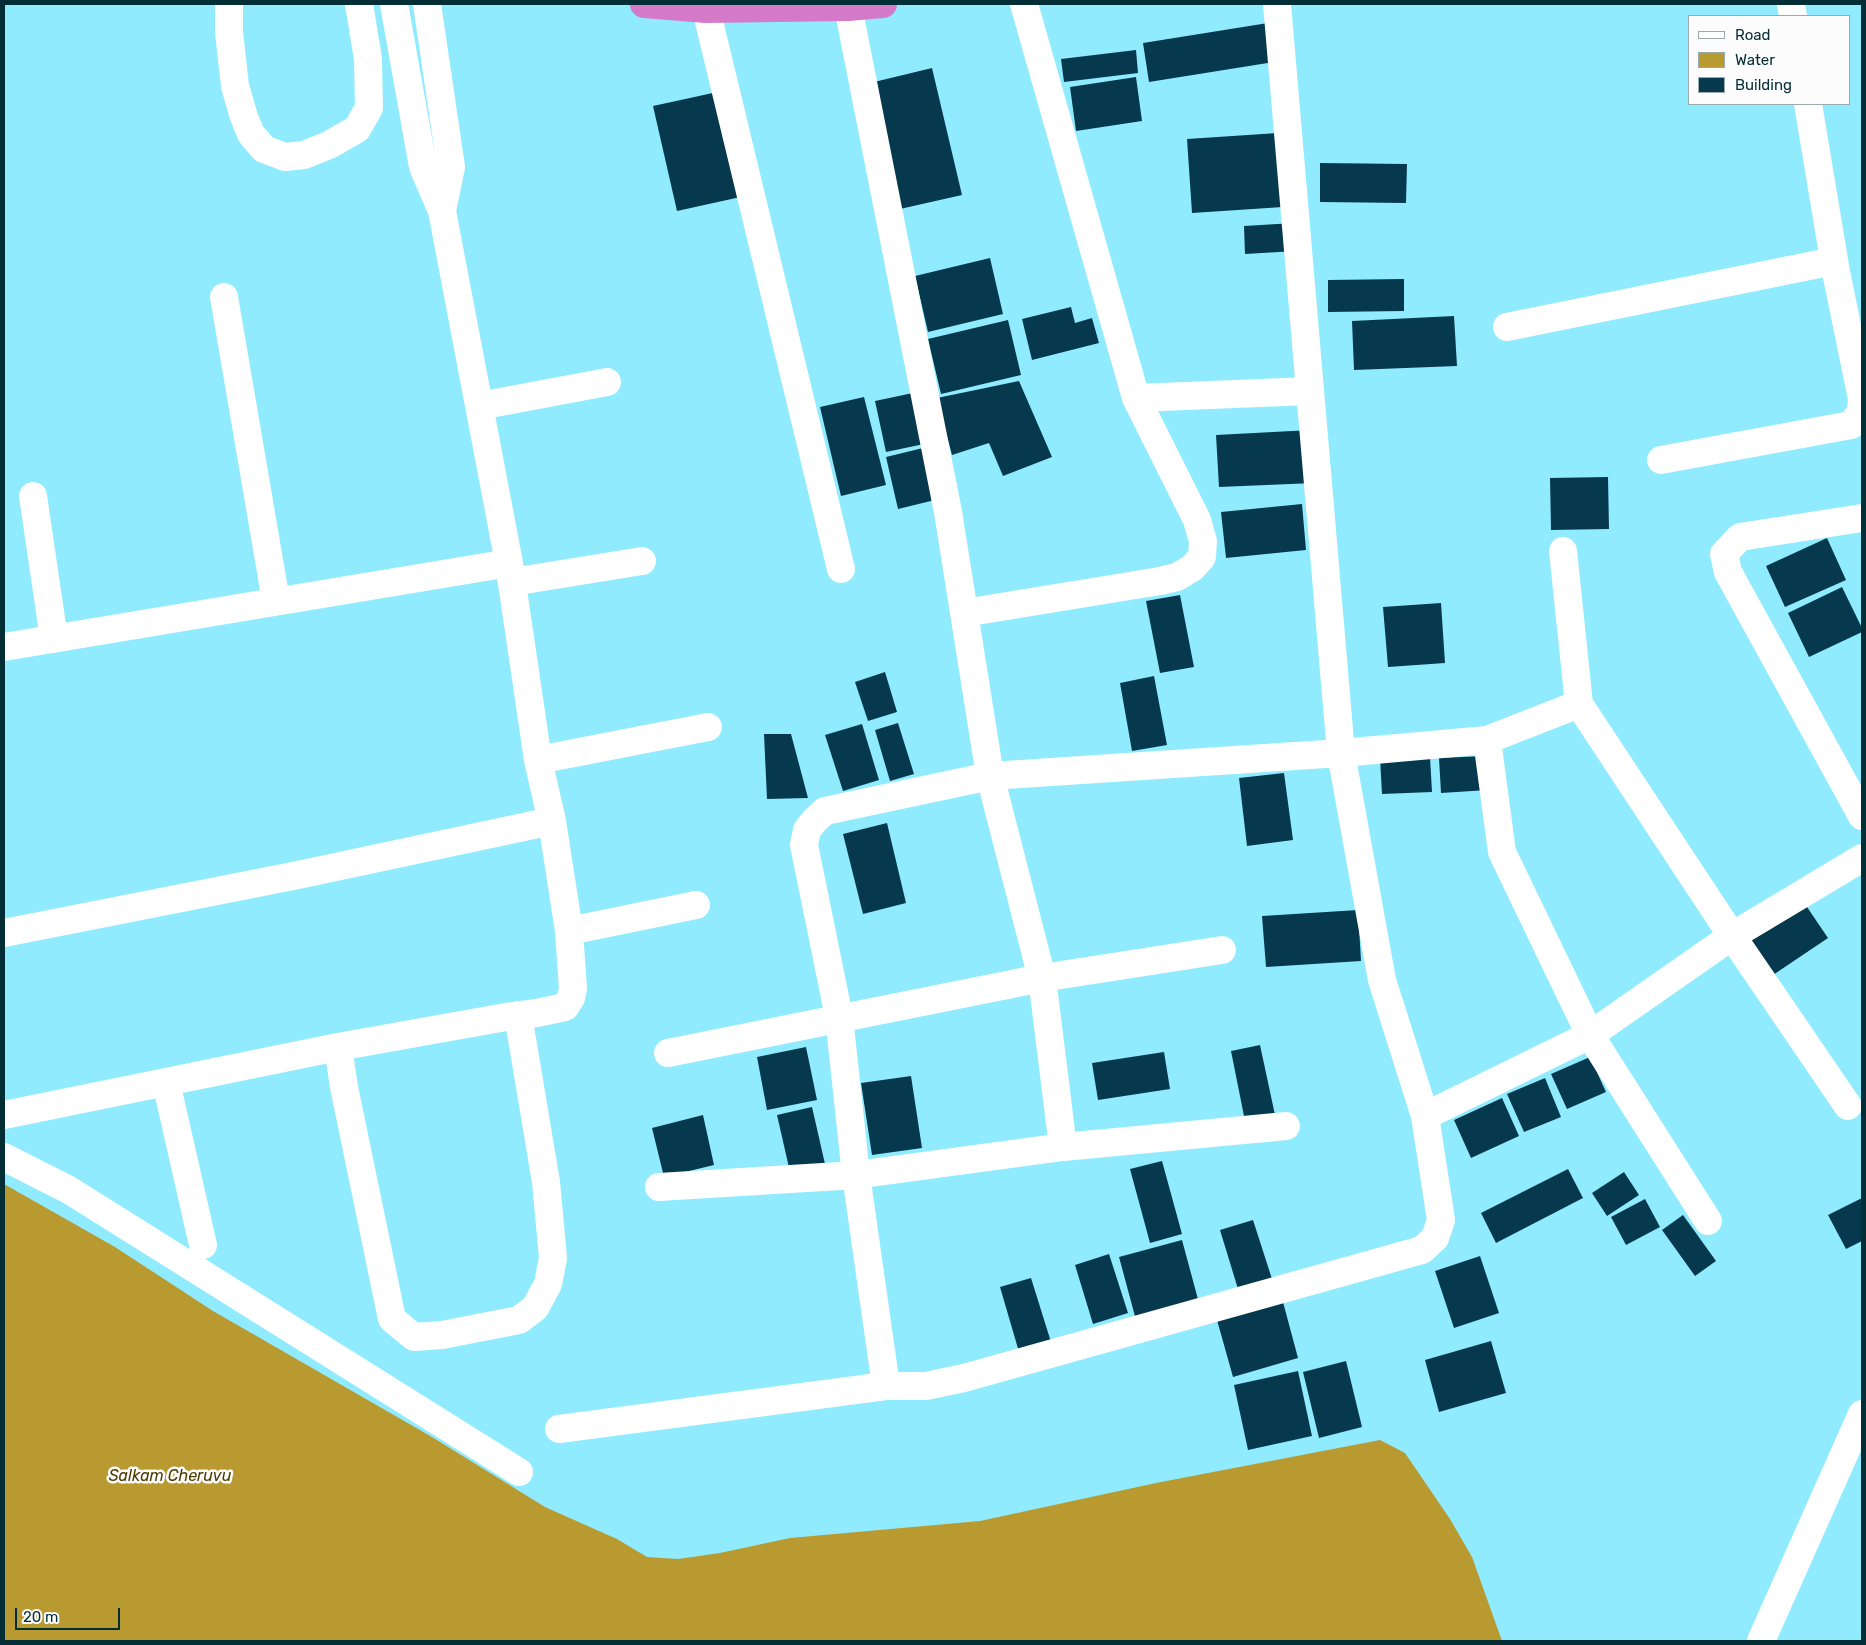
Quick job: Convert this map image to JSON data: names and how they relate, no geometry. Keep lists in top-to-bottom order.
{
  "water": ["Salkam Cheruvu"],
  "legend": ["Road", "Water", "Building"],
  "scale_bar": "20 m"
}
